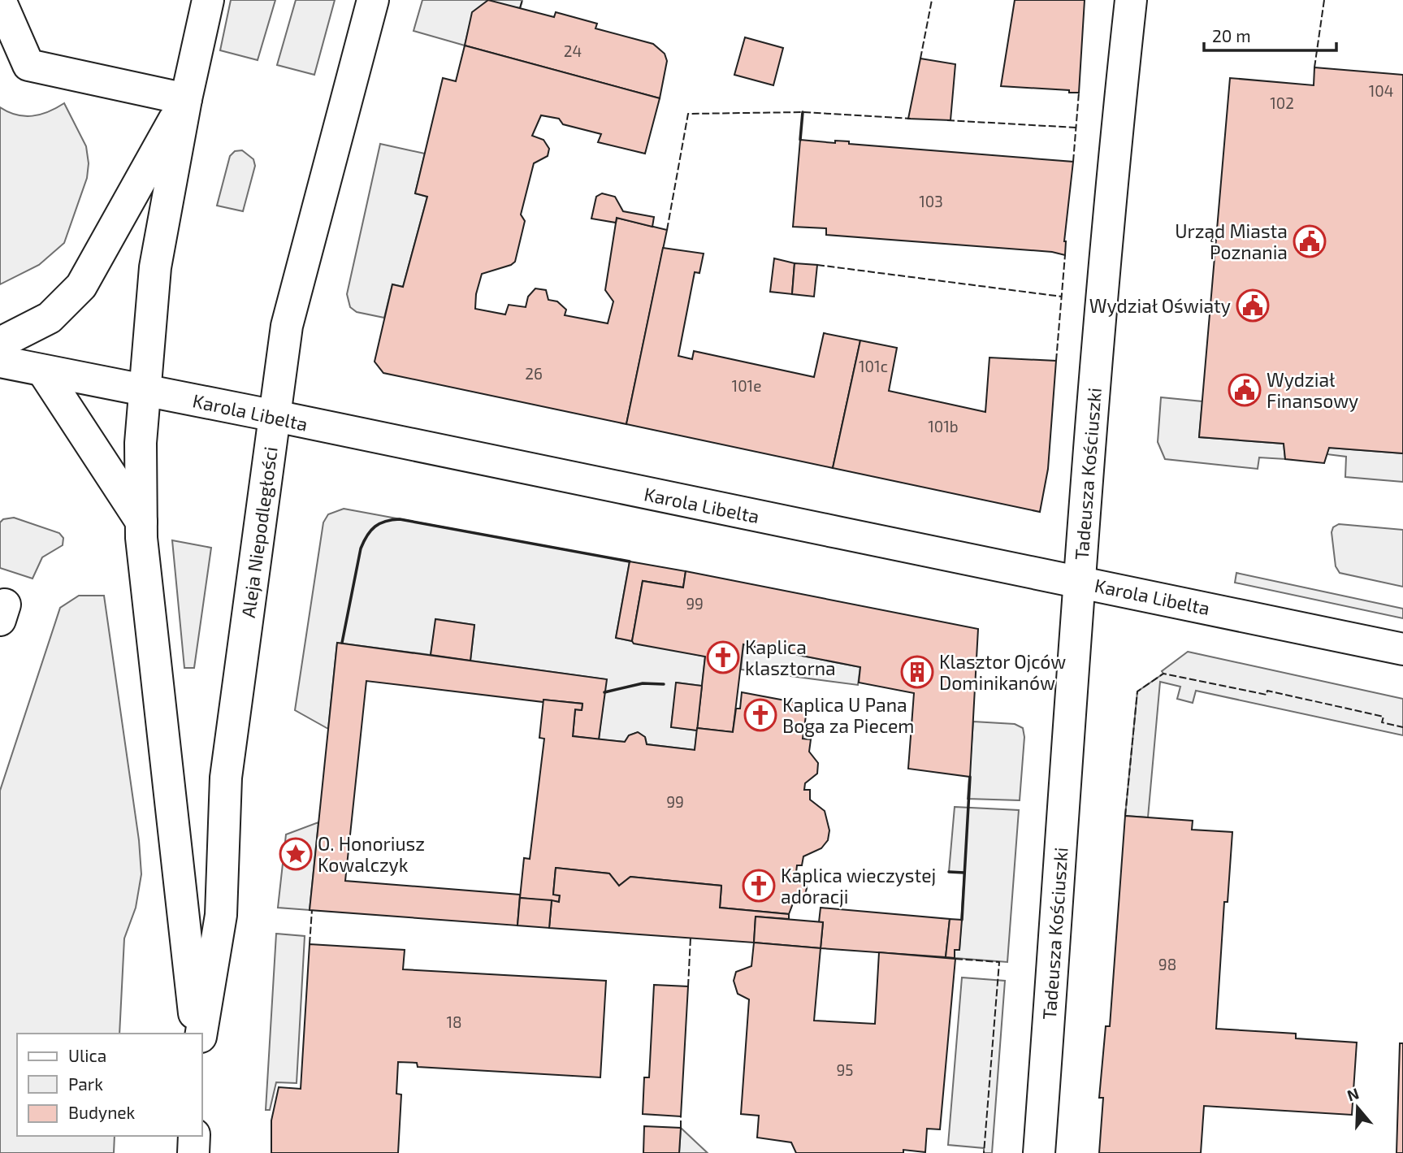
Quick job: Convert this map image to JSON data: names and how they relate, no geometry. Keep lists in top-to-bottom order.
{
  "streets": {
    "street": ["Karola Libelta", "Tadeusza Kościuszki", "Aleja Niepodległości"]
  },
  "crossings": [
    ["Karola Libelta", "Tadeusza Kościuszki"],
    ["Karola Libelta", "Aleja Niepodległości"]
  ],
  "places": {
    "public building": ["Urząd Miasta Poznania", "Wydział Oświaty", "Wydział Finansowy"],
    "church": ["Kaplica klasztorna", "Kaplica U Pana Boga za Piecem", "Kaplica wieczystej adoracji"],
    "building": ["Klasztor Ojców Dominikanów"],
    "place": ["O. Honoriusz Kowalczyk"]
  },
  "house_numbers": [
    "24",
    "104",
    "102",
    "103",
    "101c",
    "26",
    "101e",
    "101b",
    "99",
    "99",
    "98",
    "18",
    "95"
  ],
  "legend": ["Ulica", "Park", "Budynek"],
  "scale_bar": "20 m",
  "north": "top"
}
